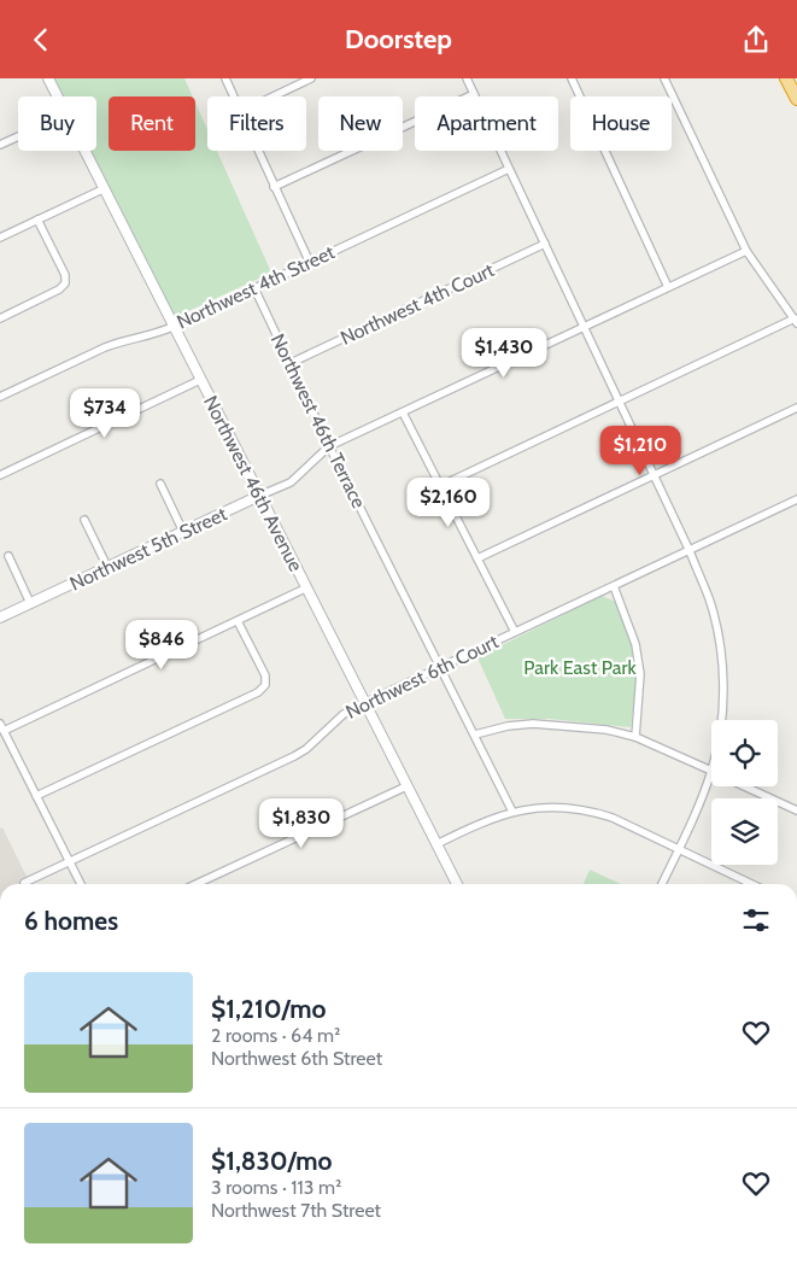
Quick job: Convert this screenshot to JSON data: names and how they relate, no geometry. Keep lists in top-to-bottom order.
{
  "streets": {
    "street": [
      "Northwest 4th Street",
      "Northwest 4th Court",
      "Northwest 46th Terrace",
      "Northwest 46th Avenue",
      "Northwest 5th Street",
      "Northwest 6th Court"
    ]
  },
  "crossings": [
    ["Northwest 4th Street", "Northwest 46th Terrace"],
    ["Northwest 4th Street", "Northwest 46th Avenue"],
    ["Northwest 4th Court", "Northwest 46th Terrace"],
    ["Northwest 46th Terrace", "Northwest 5th Street"],
    ["Northwest 46th Terrace", "Northwest 6th Court"],
    ["Northwest 46th Avenue", "Northwest 5th Street"],
    ["Northwest 46th Avenue", "Northwest 6th Court"]
  ],
  "parks": ["Park East Park"],
  "page": {
    "header": "Doorstep",
    "chip": [
      "Buy",
      "Rent",
      "Filters",
      "New",
      "Apartment",
      "House"
    ],
    "price": [
      "$1,430",
      "$734",
      "$1,210",
      "$2,160",
      "$846",
      "$1,830"
    ],
    "heading": "6 homes",
    "list": [
      {
        "name": "$1,210/mo",
        "note": "2 rooms · 64 m² · Northwest 6th Street"
      },
      {
        "name": "$1,830/mo",
        "note": "3 rooms · 113 m² · Northwest 7th Street"
      }
    ]
  }
}
